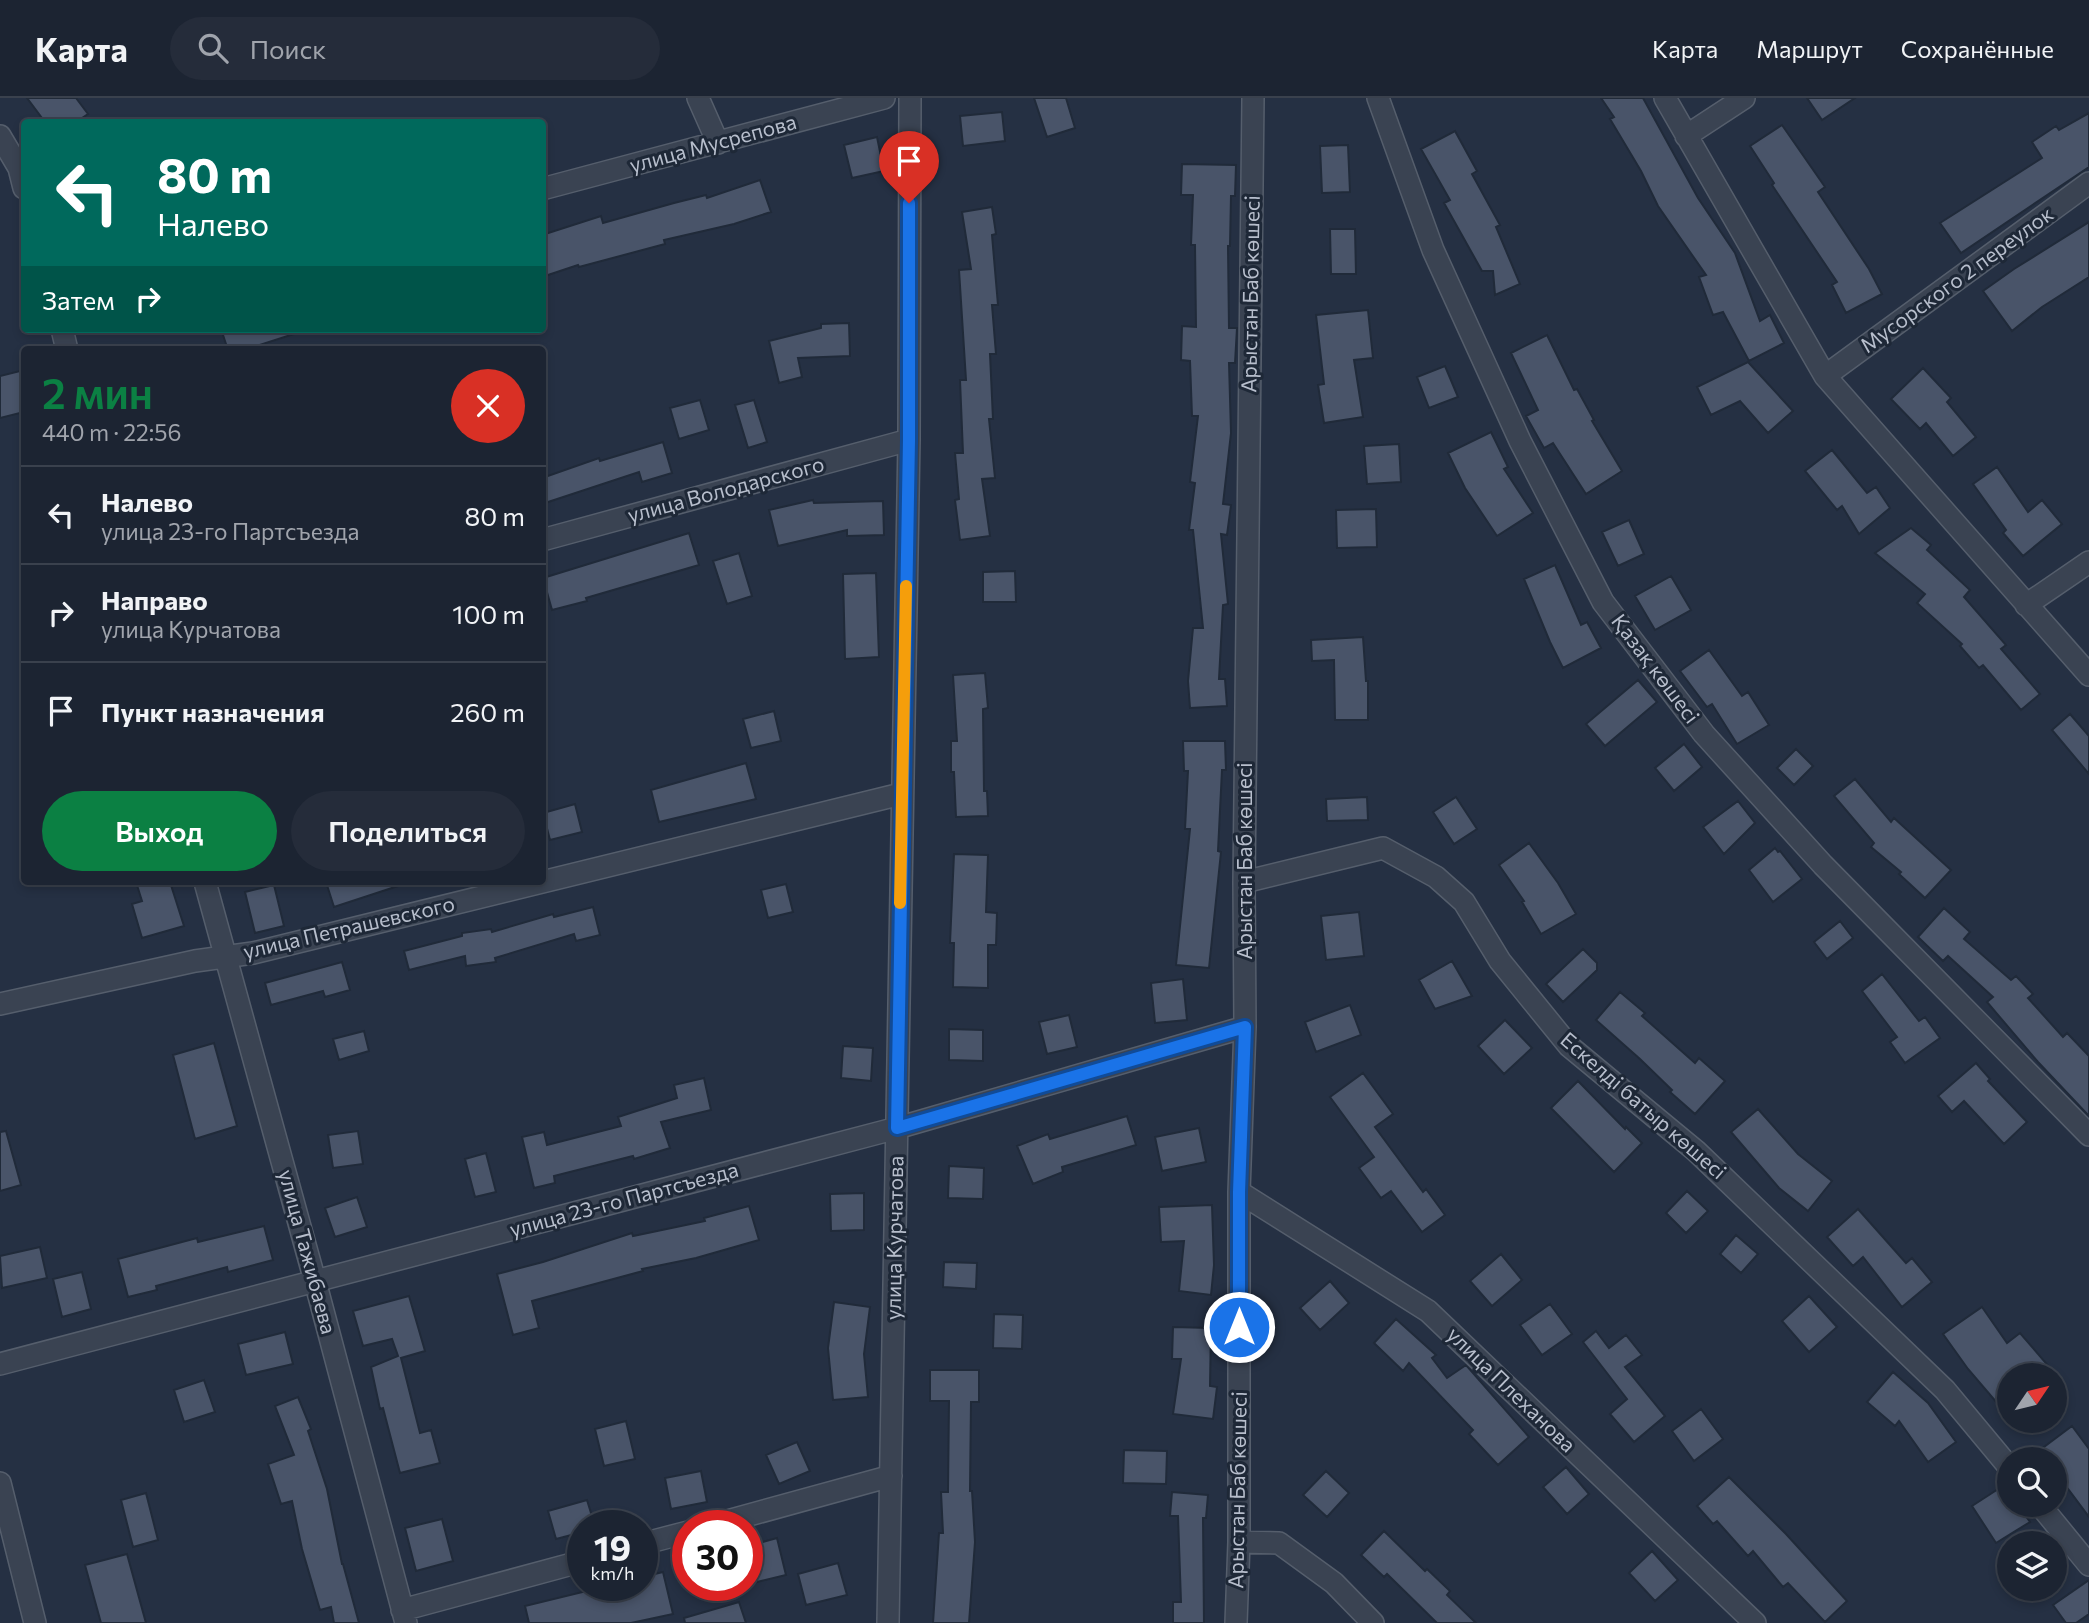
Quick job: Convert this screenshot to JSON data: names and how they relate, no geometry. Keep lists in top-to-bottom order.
{
  "streets": {
    "street": [
      "улица Мусрепова",
      "Мусорского 2 переулок",
      "Арыстан Баб көшесі",
      "улица Володарского",
      "Қазақ көшесі",
      "улица Петрашевского",
      "Ескелді батыр көшесі",
      "улица 23-го Партсъезда",
      "улица Курчатова",
      "улица Тажибаева",
      "улица Плеханова"
    ]
  },
  "crossings": [
    ["Арыстан Баб көшесі", "Ескелді батыр көшесі"],
    ["Арыстан Баб көшесі", "улица 23-го Партсъезда"],
    ["Арыстан Баб көшесі", "улица Плеханова"],
    ["улица Володарского", "улица Курчатова"],
    ["улица Петрашевского", "улица Курчатова"],
    ["улица Петрашевского", "улица Тажибаева"],
    ["улица 23-го Партсъезда", "улица Курчатова"],
    ["улица 23-го Партсъезда", "улица Тажибаева"]
  ],
  "north": "top right",
  "page": {
    "header": "Карта",
    "search": "Поиск",
    "nav": ["Карта", "Маршрут", "Сохранённые"],
    "turn": ["80 m", "Налево"],
    "then": "Затем",
    "heading": ["2 мин", "440 m · 22:56"],
    "list": [
      {
        "name": "Налево",
        "note": "улица 23-го Партсъезда",
        "value": "80 m"
      },
      {
        "name": "Направо",
        "note": "улица Курчатова",
        "value": "100 m"
      },
      {
        "name": "Пункт назначения",
        "value": "260 m"
      }
    ],
    "buttons": ["Выход", "Поделиться"],
    "speed": "19 km/h",
    "limit": "30"
  }
}
